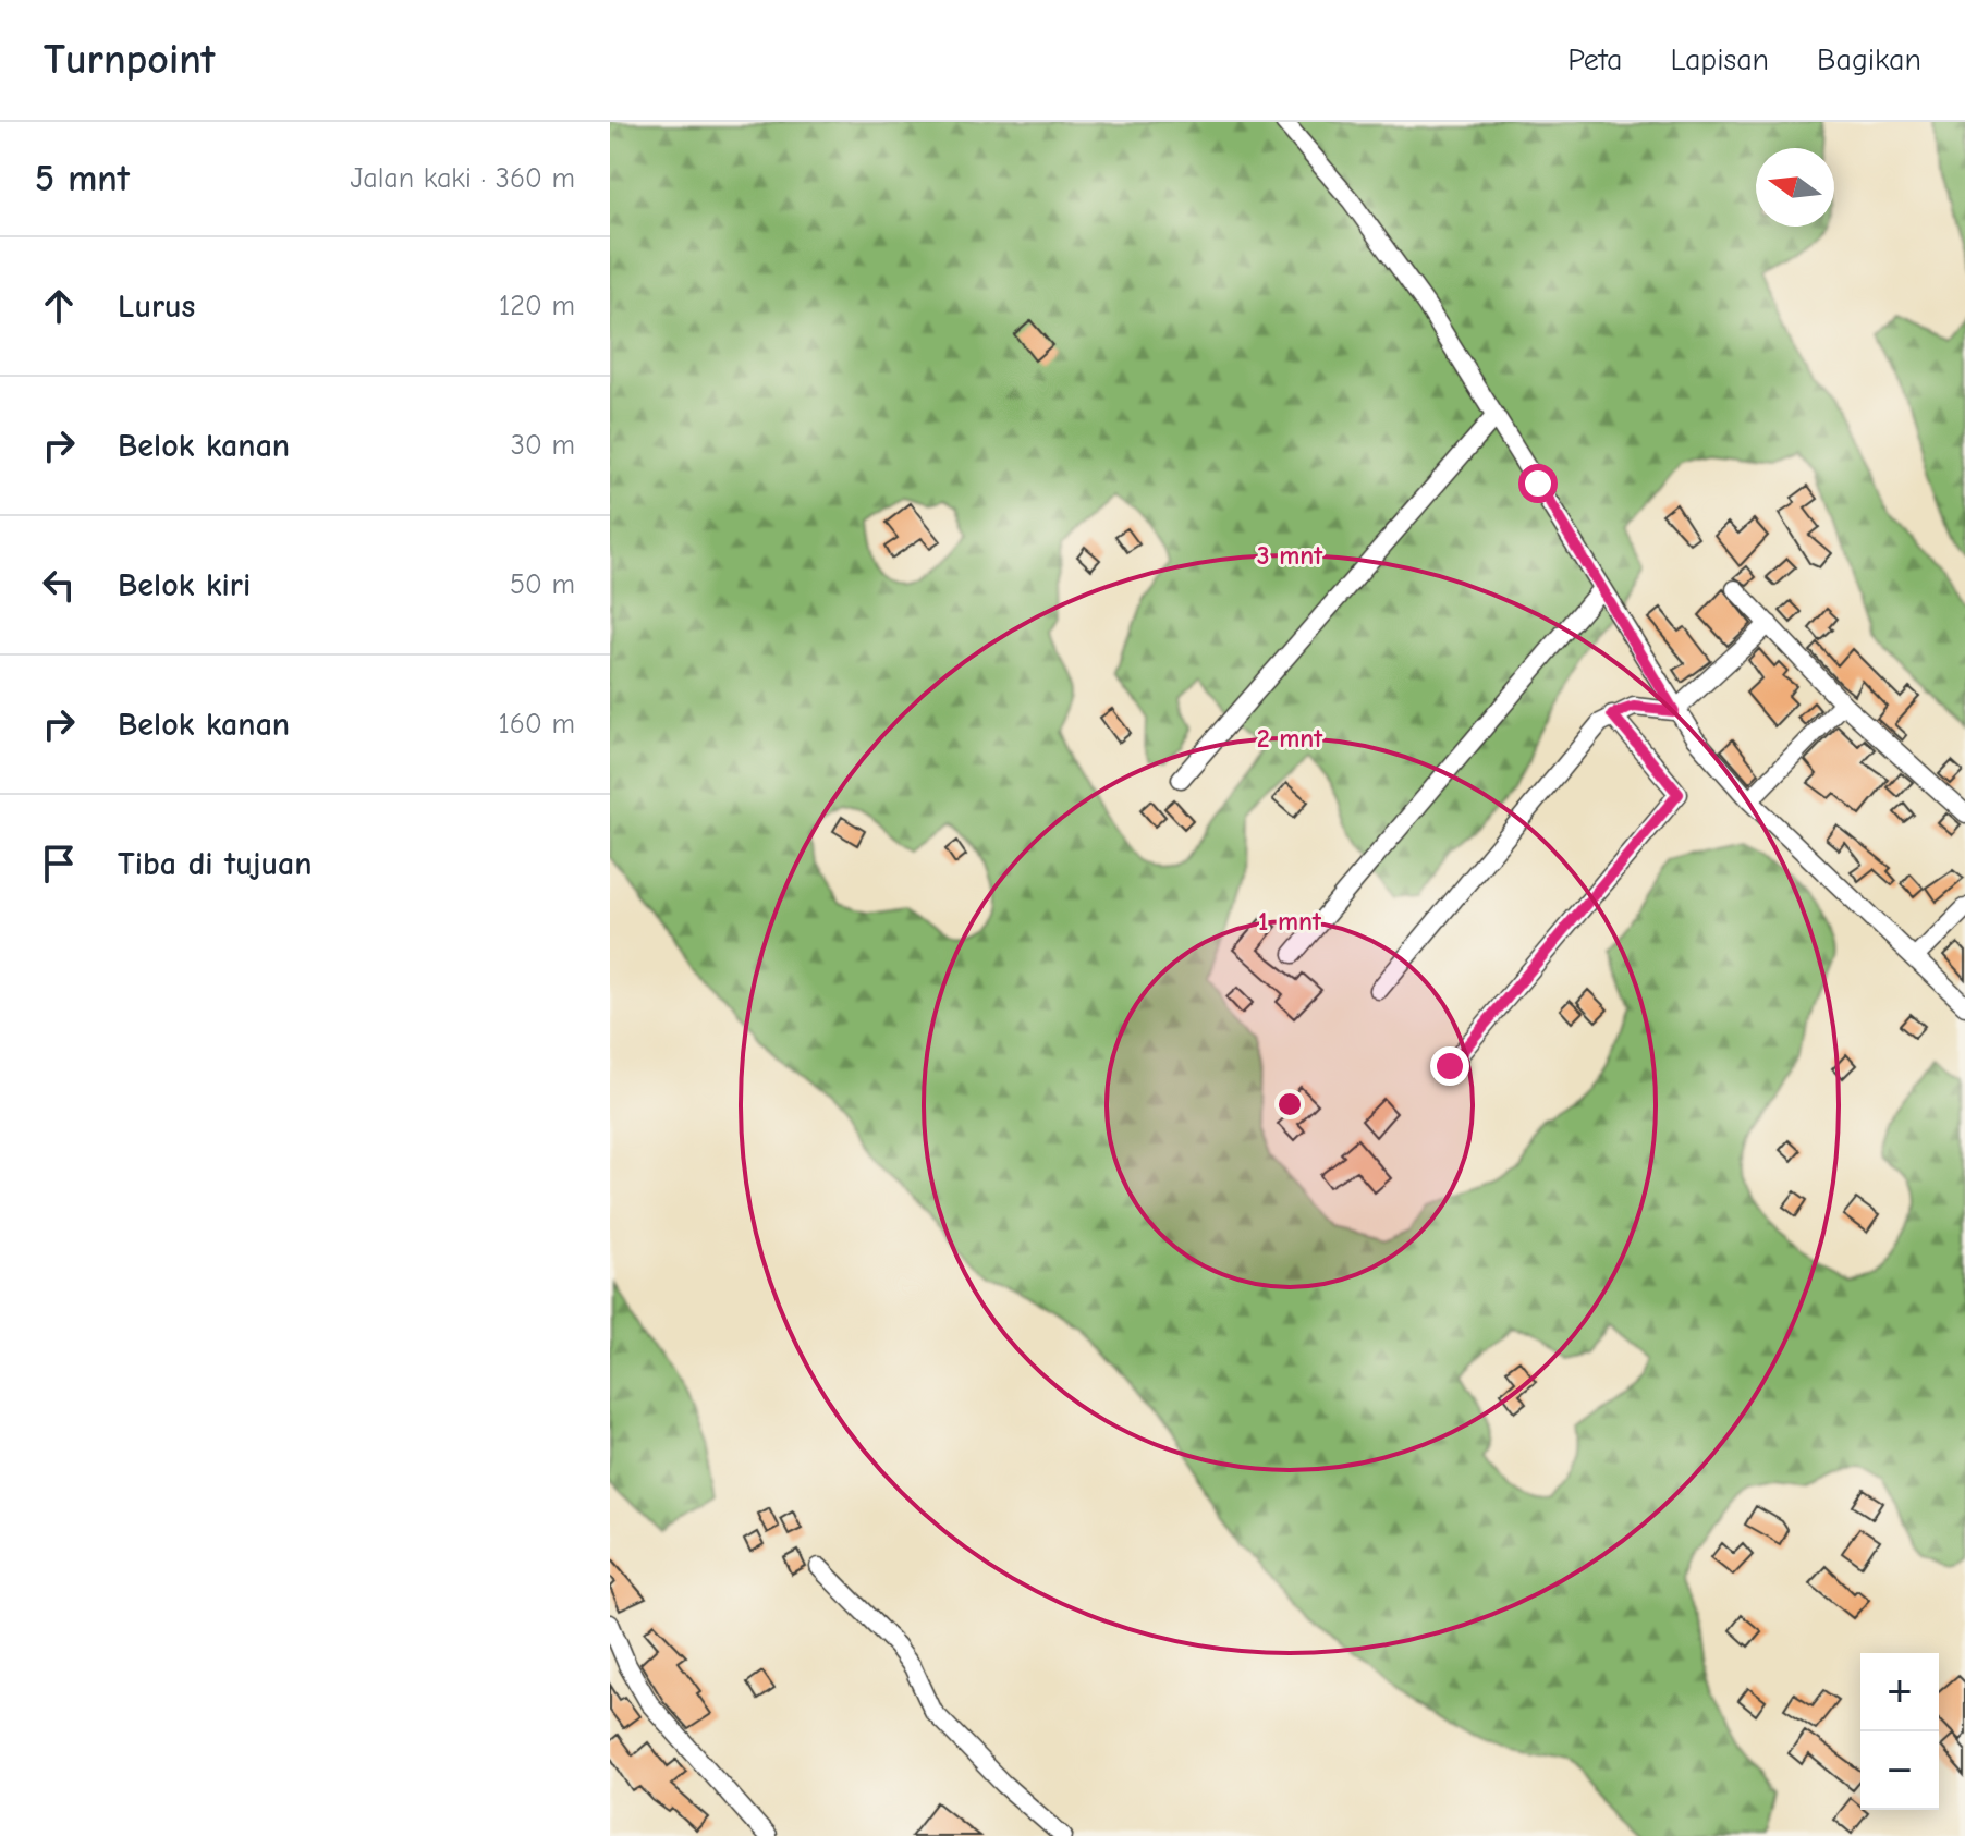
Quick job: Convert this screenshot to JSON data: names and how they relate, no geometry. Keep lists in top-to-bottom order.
{
  "north": "left",
  "page": {
    "header": "Turnpoint",
    "nav": ["Peta", "Lapisan", "Bagikan"],
    "heading": ["5 mnt", "Jalan kaki · 360 m"],
    "list": [
      ["Lurus", "120 m"],
      ["Belok kanan", "30 m"],
      ["Belok kiri", "50 m"],
      ["Belok kanan", "160 m"],
      "Tiba di tujuan"
    ],
    "map_buttons": ["+", "−"]
  },
  "rings": ["3 mnt", "2 mnt", "1 mnt"]
}
